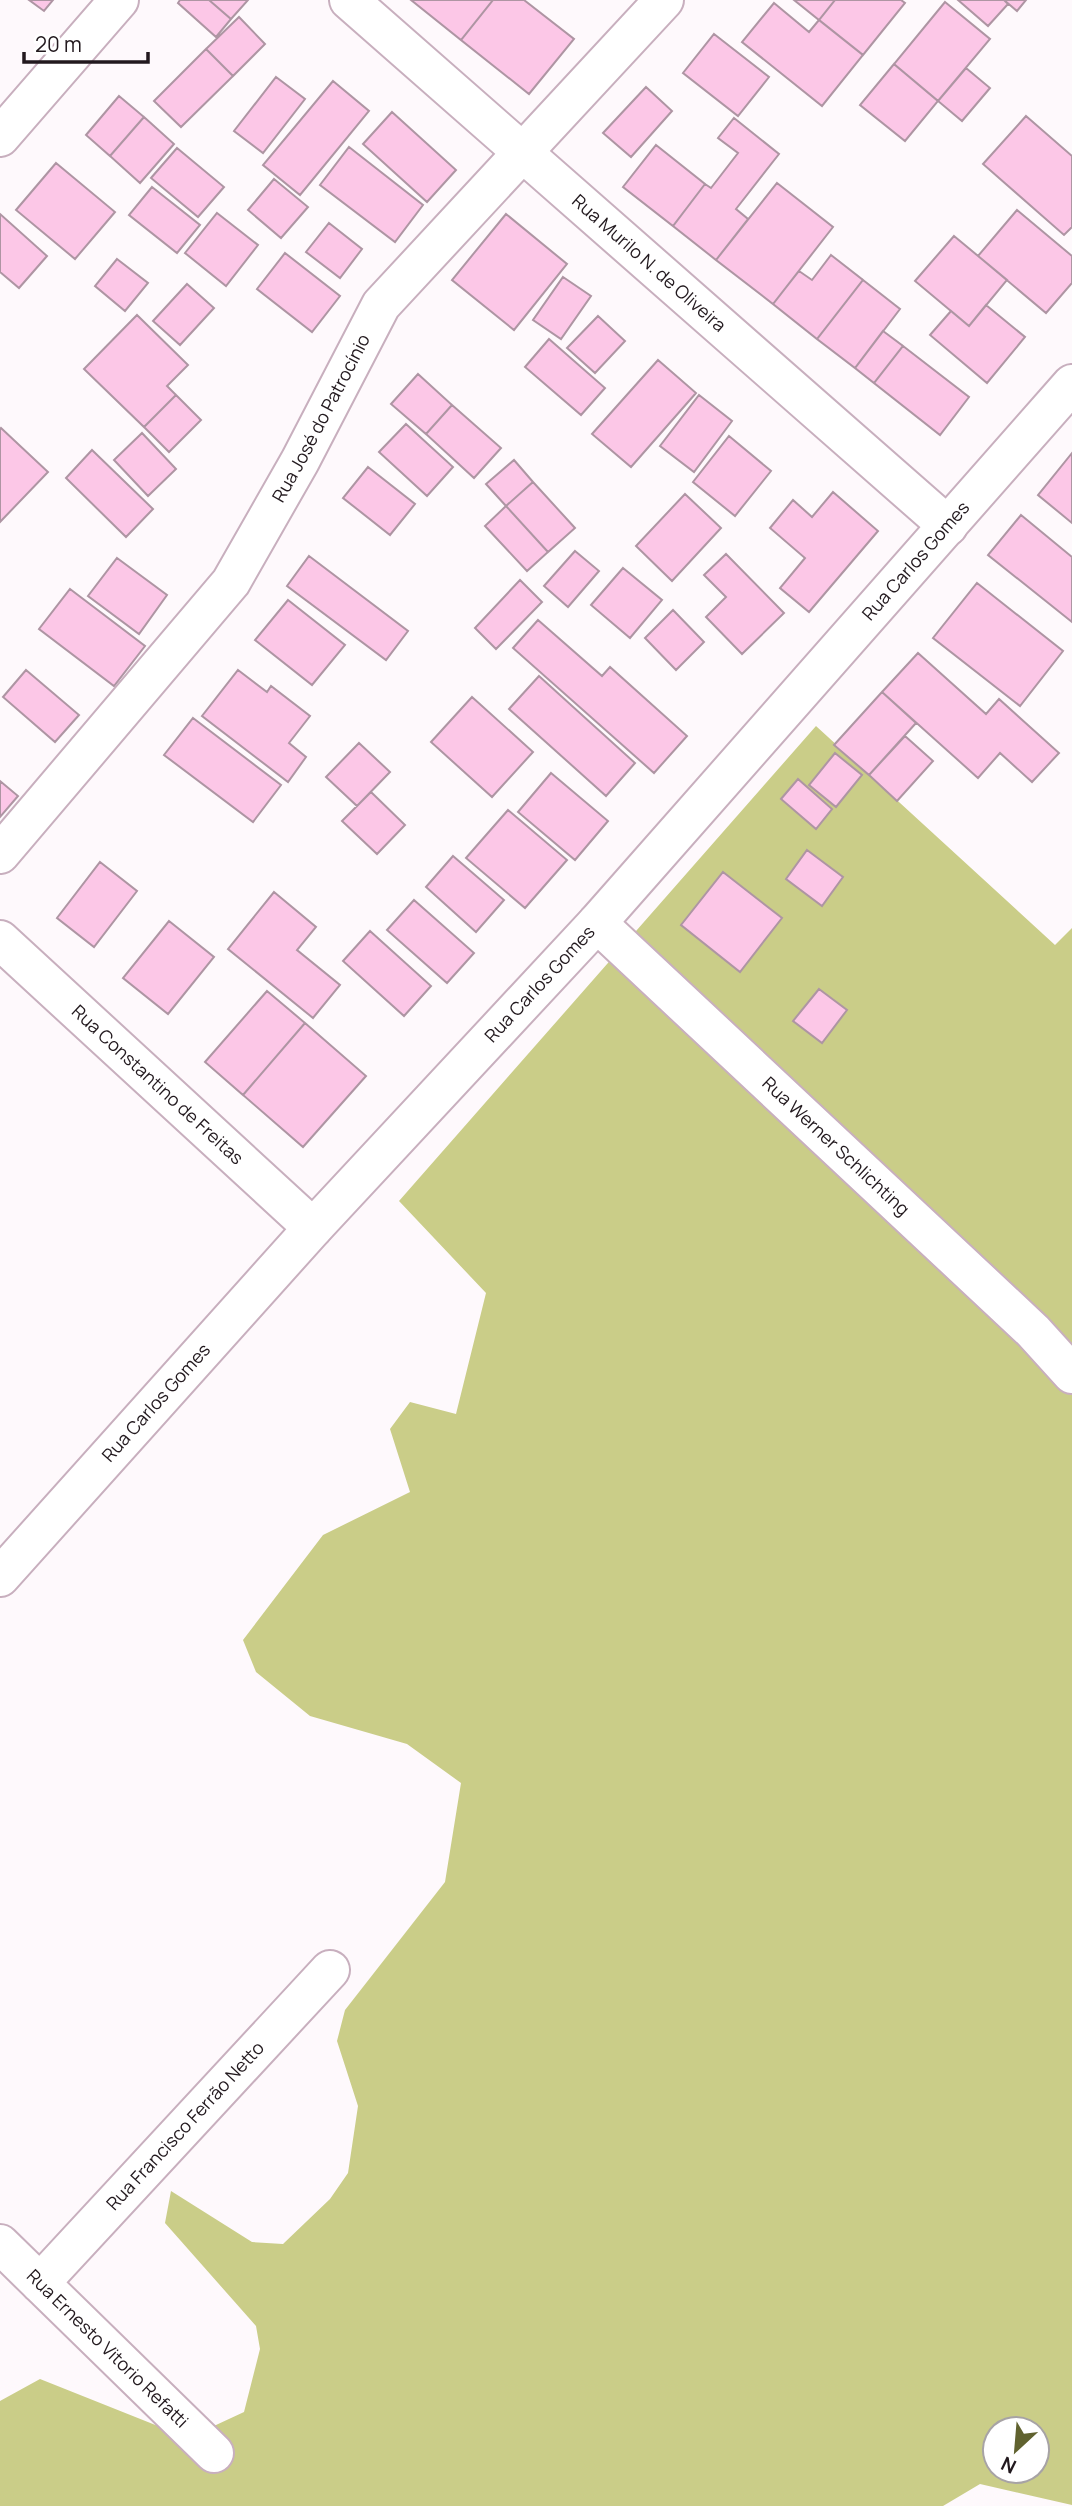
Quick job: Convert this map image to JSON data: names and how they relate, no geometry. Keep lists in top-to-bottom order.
{
  "streets": {
    "street": [
      "Rua Murilo N. de Oliveira",
      "Rua José do Patrocínio",
      "Rua Carlos Gomes",
      "Rua Constantino de Freitas",
      "Rua Werner Schlichting",
      "Rua Francisco Ferrão Netto",
      "Rua Ernesto Vitorio Refatti"
    ]
  },
  "crossings": [
    ["Rua Murilo N. de Oliveira", "Rua José do Patrocínio"],
    ["Rua Murilo N. de Oliveira", "Rua Carlos Gomes"],
    ["Rua Carlos Gomes", "Rua Constantino de Freitas"],
    ["Rua Carlos Gomes", "Rua Werner Schlichting"],
    ["Rua Francisco Ferrão Netto", "Rua Ernesto Vitorio Refatti"]
  ],
  "scale_bar": "20 m",
  "north": "bottom left"
}
